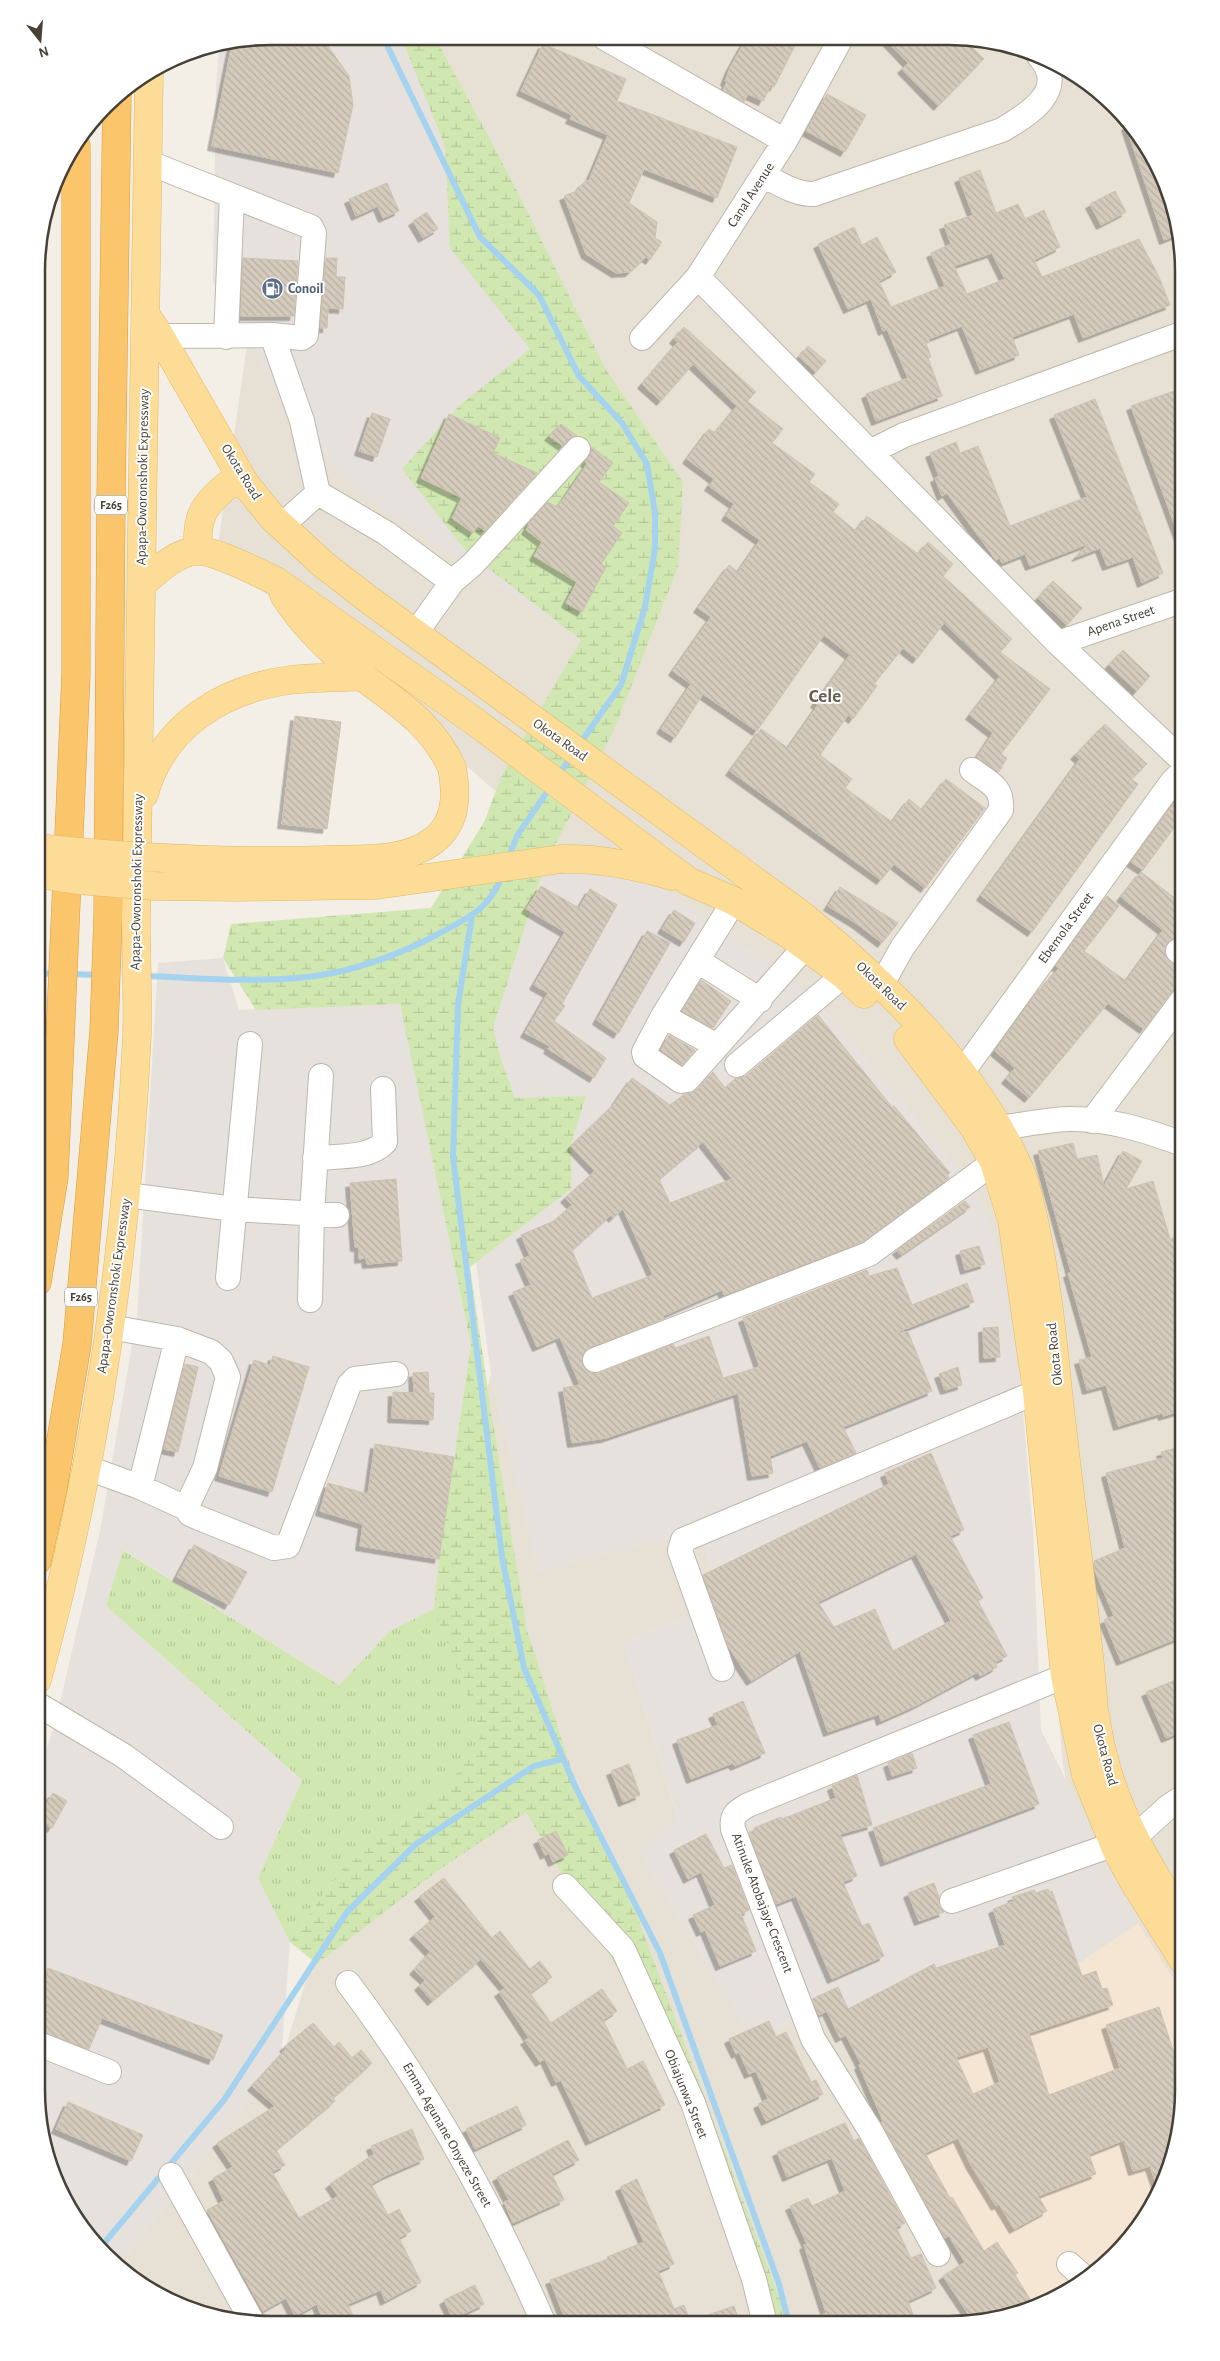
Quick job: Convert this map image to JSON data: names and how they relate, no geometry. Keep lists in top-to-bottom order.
{
  "streets": {
    "highway": ["Apapa-Oworonshoki Expressway", "F265"],
    "main road": ["Okota Road"],
    "street": [
      "Canal Avenue",
      "Apena Street",
      "Ebemola Street",
      "Atinuke Atobajaye Crescent",
      "Obiajunwa Street",
      "Emma Agunane Onyeze Street"
    ]
  },
  "crossings": [
    ["Okota Road", "Apapa-Oworonshoki Expressway"],
    ["Okota Road", "Ebemola Street"],
    ["Okota Road", "Atinuke Atobajaye Crescent"]
  ],
  "districts": ["Cele"],
  "places": {
    "fuel station": ["Conoil"]
  },
  "north": "bottom"
}
